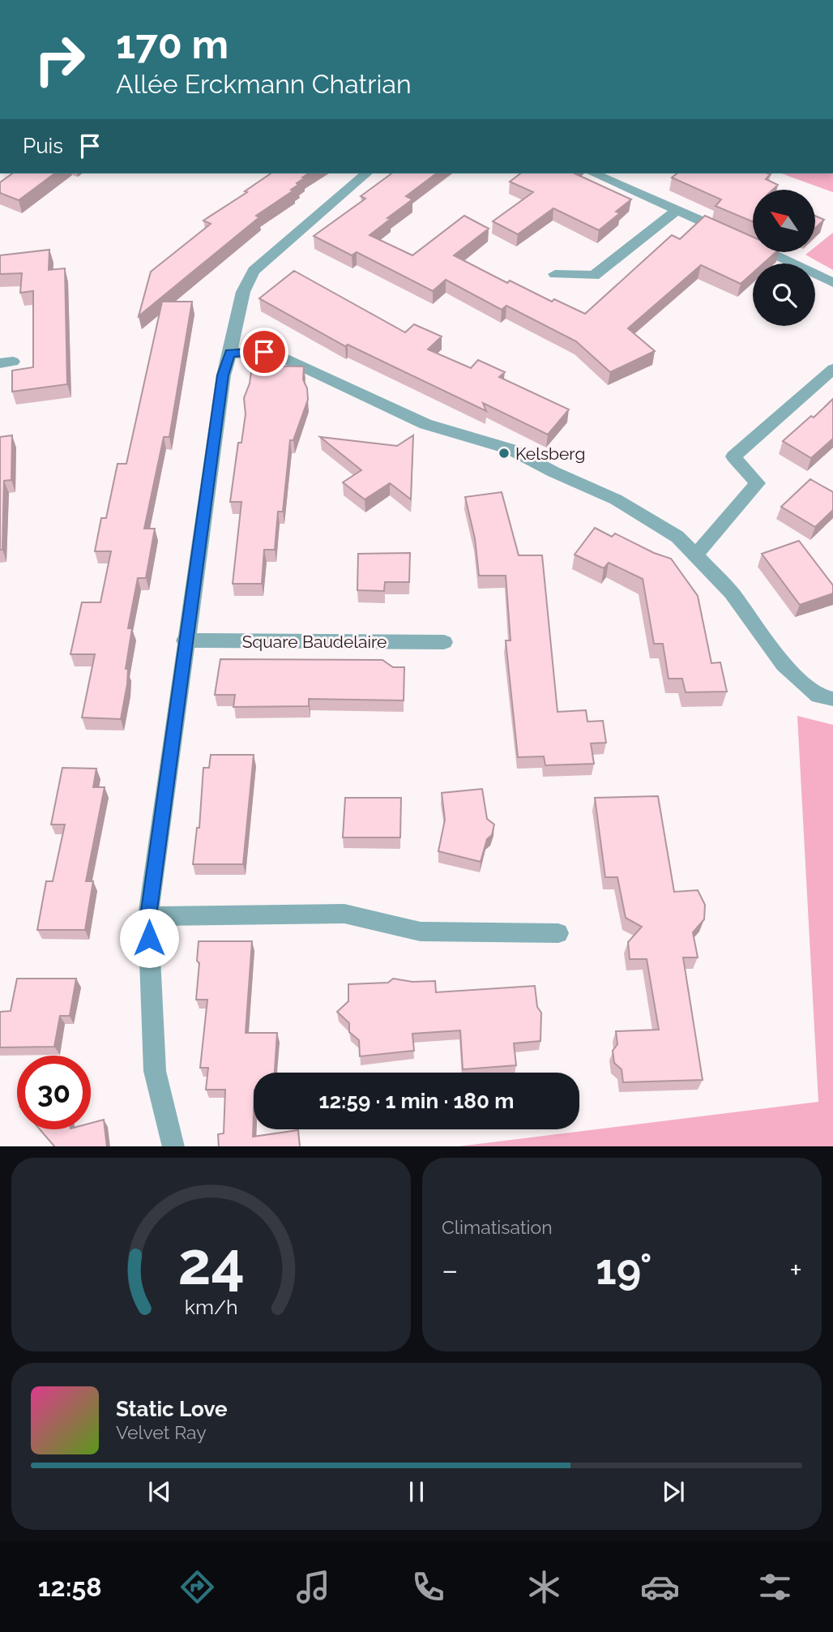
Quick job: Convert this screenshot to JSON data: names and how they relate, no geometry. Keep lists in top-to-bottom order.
{
  "streets": {
    "street": ["Square Baudelaire"]
  },
  "places": ["Kelsberg"],
  "north": "top left",
  "page": {
    "turn": ["170 m", "Allée Erckmann Chatrian"],
    "then": "Puis",
    "limit": "30",
    "trip": "12:59 · 1 min · 180 m",
    "tile": "Climatisation",
    "heat": ["−", "19°", "+"],
    "song": ["Static Love", "Velvet Ray"],
    "tabs": "12:58",
    "gauge": ["24", "km/h"]
  }
}
